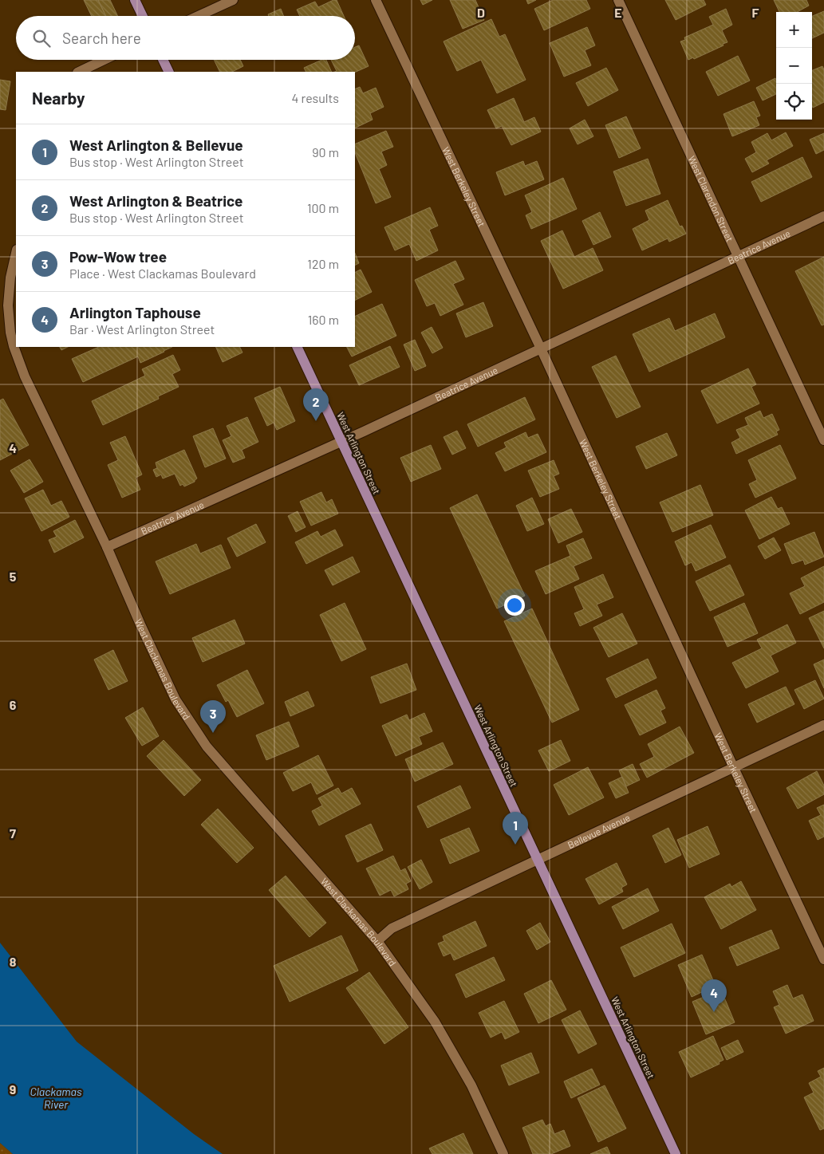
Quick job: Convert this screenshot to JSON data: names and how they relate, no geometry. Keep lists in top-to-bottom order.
{
  "streets": {
    "main road": ["West Arlington Street"],
    "street": [
      "West Berkeley Street",
      "West Clarendon Street",
      "Beatrice Avenue",
      "West Clackamas Boulevard",
      "Bellevue Avenue"
    ]
  },
  "crossings": [
    ["West Berkeley Street", "Beatrice Avenue"],
    ["West Berkeley Street", "Bellevue Avenue"],
    ["West Clarendon Street", "Beatrice Avenue"],
    ["Beatrice Avenue", "West Arlington Street"],
    ["Beatrice Avenue", "West Clackamas Boulevard"],
    ["West Arlington Street", "Bellevue Avenue"],
    ["West Clackamas Boulevard", "Bellevue Avenue"]
  ],
  "water": ["Clackamas River"],
  "page": {
    "map_buttons": ["+", "−"],
    "search": "Search here",
    "heading": ["Nearby", "4 results"],
    "list": [
      {
        "mark": "1",
        "name": "West Arlington & Bellevue",
        "note": "Bus stop · West Arlington Street",
        "value": "90 m"
      },
      {
        "mark": "2",
        "name": "West Arlington & Beatrice",
        "note": "Bus stop · West Arlington Street",
        "value": "100 m"
      },
      {
        "mark": "3",
        "name": "Pow-Wow tree",
        "note": "Place · West Clackamas Boulevard",
        "value": "120 m"
      },
      {
        "mark": "4",
        "name": "Arlington Taphouse",
        "note": "Bar · West Arlington Street",
        "value": "160 m"
      }
    ],
    "pins": [
      "2",
      "3",
      "1",
      "4"
    ]
  },
  "grid": {
    "columns": ["D", "E", "F"],
    "rows": [
      "4",
      "5",
      "6",
      "7",
      "8",
      "9"
    ]
  }
}
